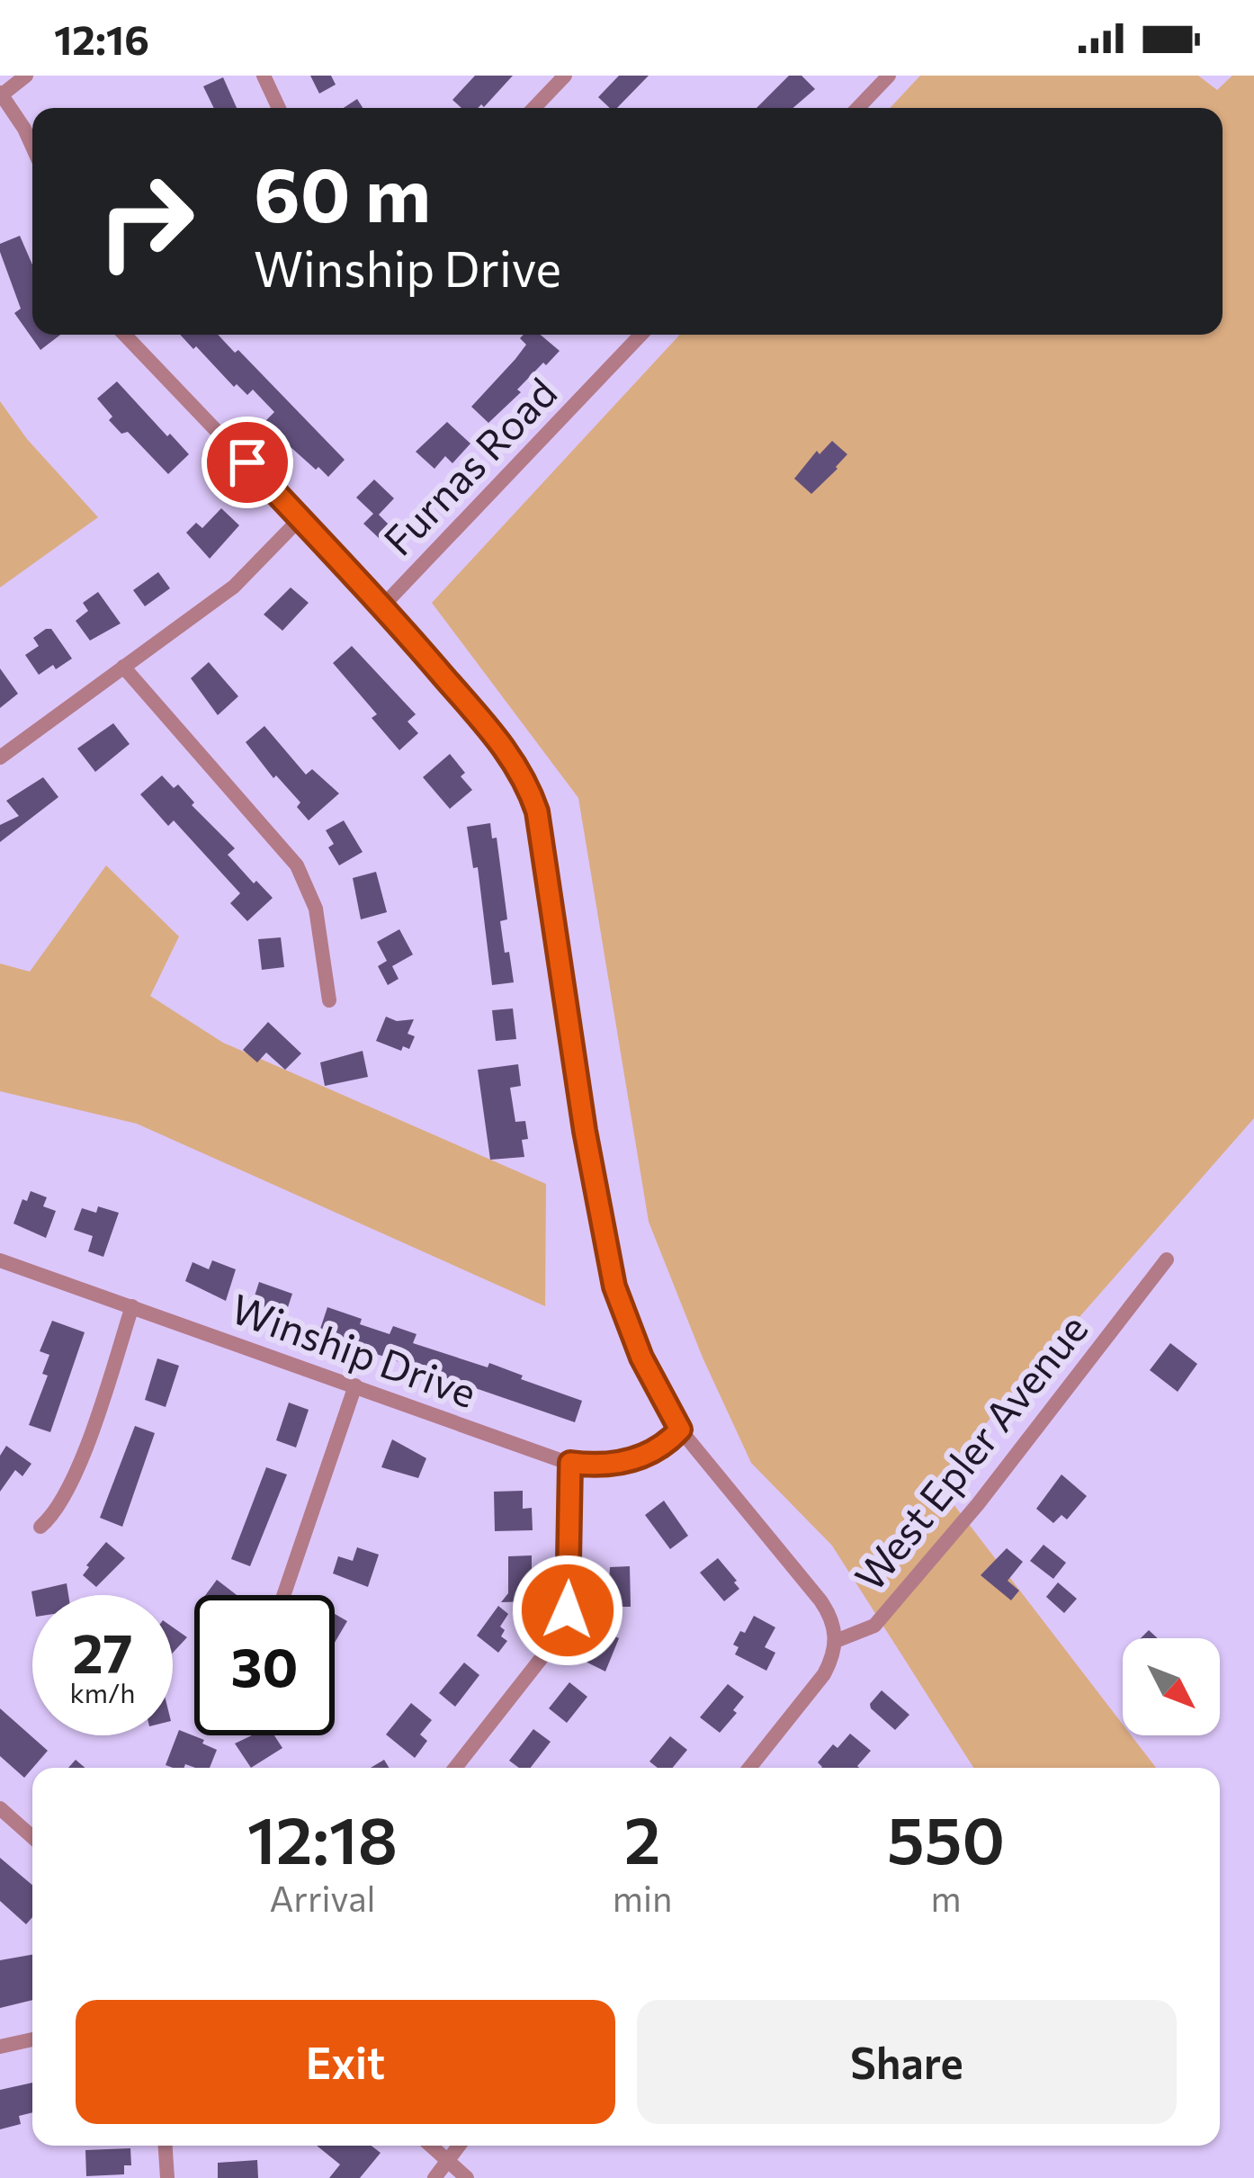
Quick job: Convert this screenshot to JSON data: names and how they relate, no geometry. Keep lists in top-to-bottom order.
{
  "streets": {
    "street": ["Furnas Road", "Winship Drive", "West Epler Avenue"]
  },
  "crossings": [
    ["Furnas Road", "Winship Drive"],
    ["Furnas Road", "West Epler Avenue"]
  ],
  "north": "bottom right",
  "page": {
    "status": "12:16",
    "turn": ["60 m", "Winship Drive"],
    "speed": "27 km/h",
    "limit": "30",
    "eta": [
      "12:18",
      "Arrival",
      "2",
      "min",
      "550",
      "m"
    ],
    "buttons": ["Exit", "Share"]
  }
}
